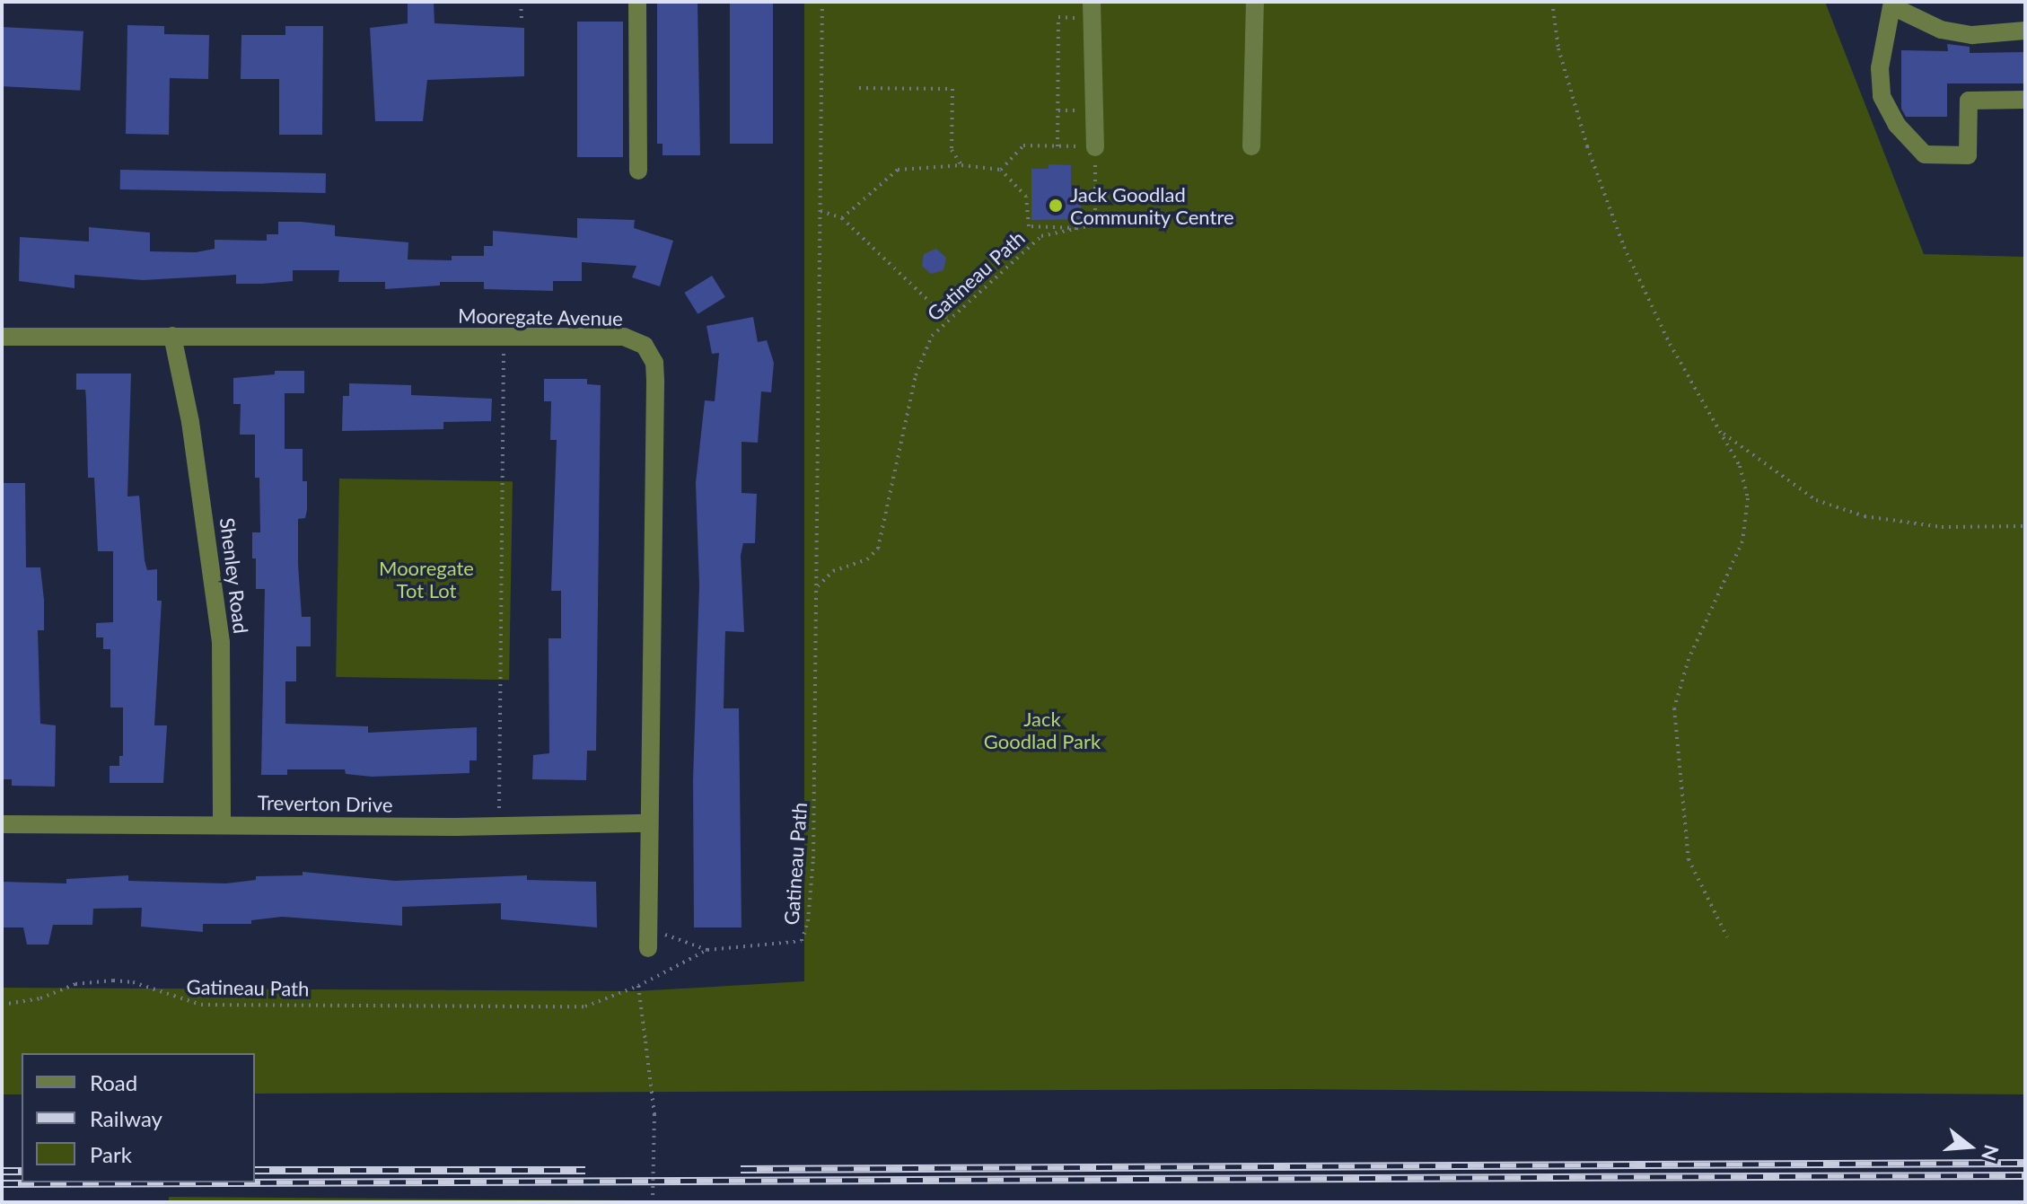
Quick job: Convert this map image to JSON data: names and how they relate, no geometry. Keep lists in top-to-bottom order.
{
  "streets": {
    "street": ["Mooregate Avenue", "Shenley Road", "Treverton Drive"],
    "path": ["Gatineau Path"]
  },
  "crossings": [
    ["Mooregate Avenue", "Shenley Road"],
    ["Mooregate Avenue", "Treverton Drive"],
    ["Shenley Road", "Treverton Drive"]
  ],
  "parks": ["Mooregate Tot Lot", "Jack Goodlad Park"],
  "places": ["Jack Goodlad Community Centre"],
  "legend": ["Road", "Railway", "Park"],
  "north": "right"
}
